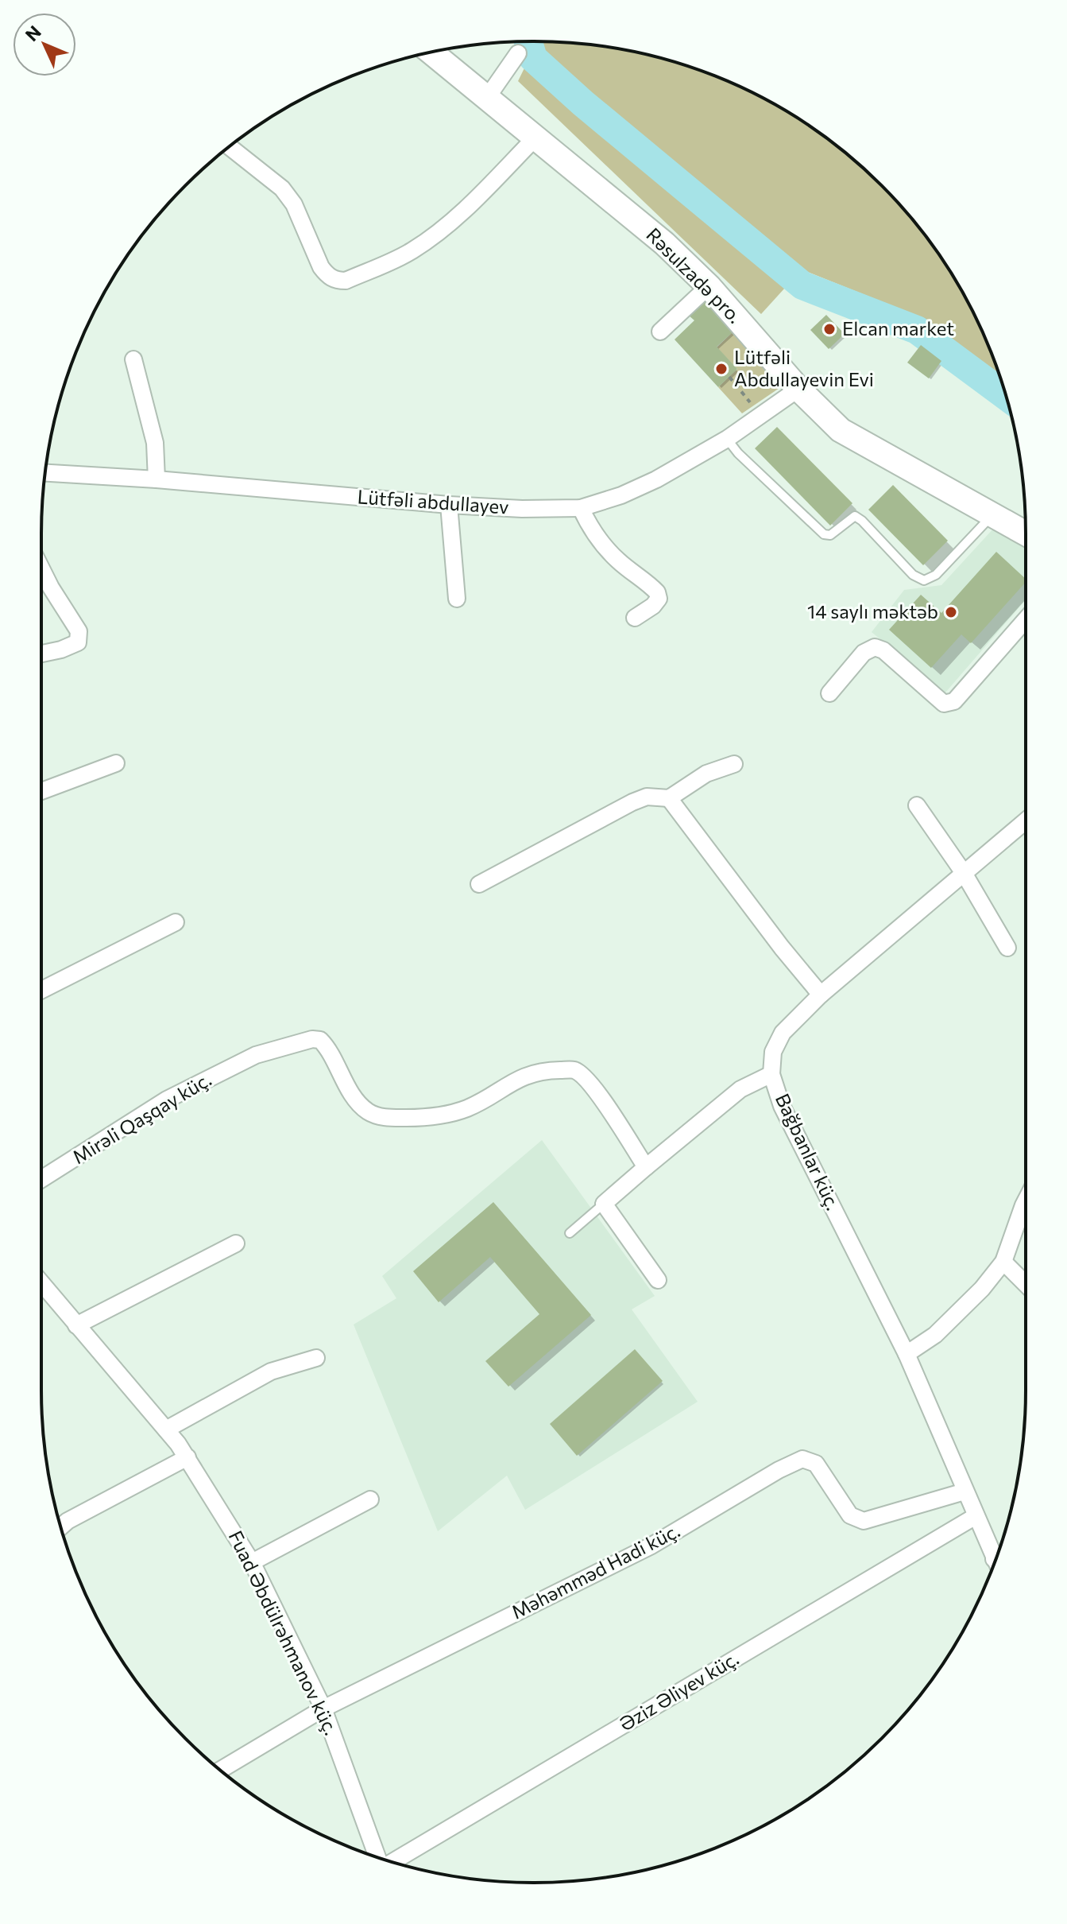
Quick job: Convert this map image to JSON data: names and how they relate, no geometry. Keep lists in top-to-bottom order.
{
  "streets": {
    "street": [
      "Rəsulzadə pro.",
      "Lütfəli abdullayev",
      "Mirəli Qaşqay küç.",
      "Bağbanlar küç.",
      "Məhəmməd Hadi küç.",
      "Fuad Əbdülrəhmanov küç.",
      "Əziz Əliyev küç."
    ]
  },
  "crossings": [
    ["Rəsulzadə pro.", "Lütfəli abdullayev"],
    ["Bağbanlar küç.", "Məhəmməd Hadi küç."],
    ["Bağbanlar küç.", "Əziz Əliyev küç."],
    ["Məhəmməd Hadi küç.", "Fuad Əbdülrəhmanov küç."]
  ],
  "places": ["Elcan market", "Lütfəli Abdullayevin Evi", "14 saylı məktəb"],
  "north": "top left"
}
